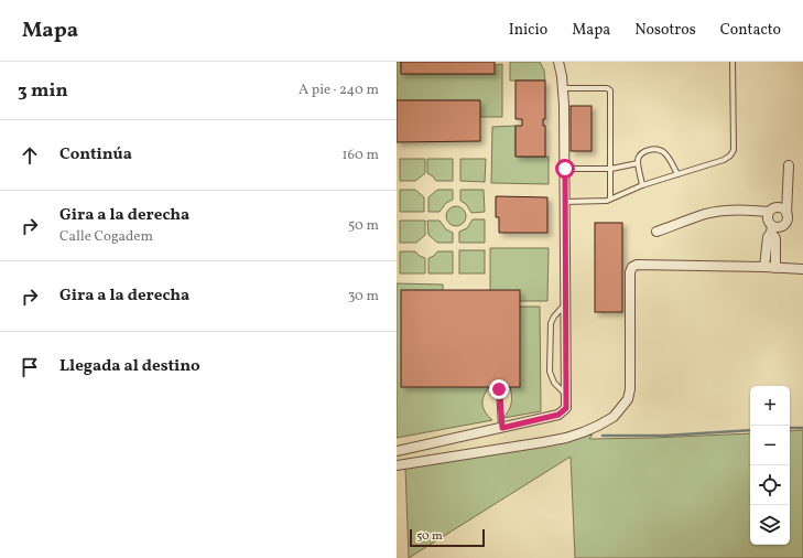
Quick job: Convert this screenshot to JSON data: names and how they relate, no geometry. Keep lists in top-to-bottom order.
{
  "scale_bar": "50 m",
  "page": {
    "header": "Mapa",
    "nav": [
      "Inicio",
      "Mapa",
      "Nosotros",
      "Contacto"
    ],
    "heading": ["3 min", "A pie · 240 m"],
    "list": [
      ["Continúa", "160 m"],
      ["Gira a la derecha", "Calle Cogadem", "50 m"],
      ["Gira a la derecha", "30 m"],
      "Llegada al destino"
    ],
    "map_buttons": ["+", "−"],
    "scale": "50 m"
  }
}
